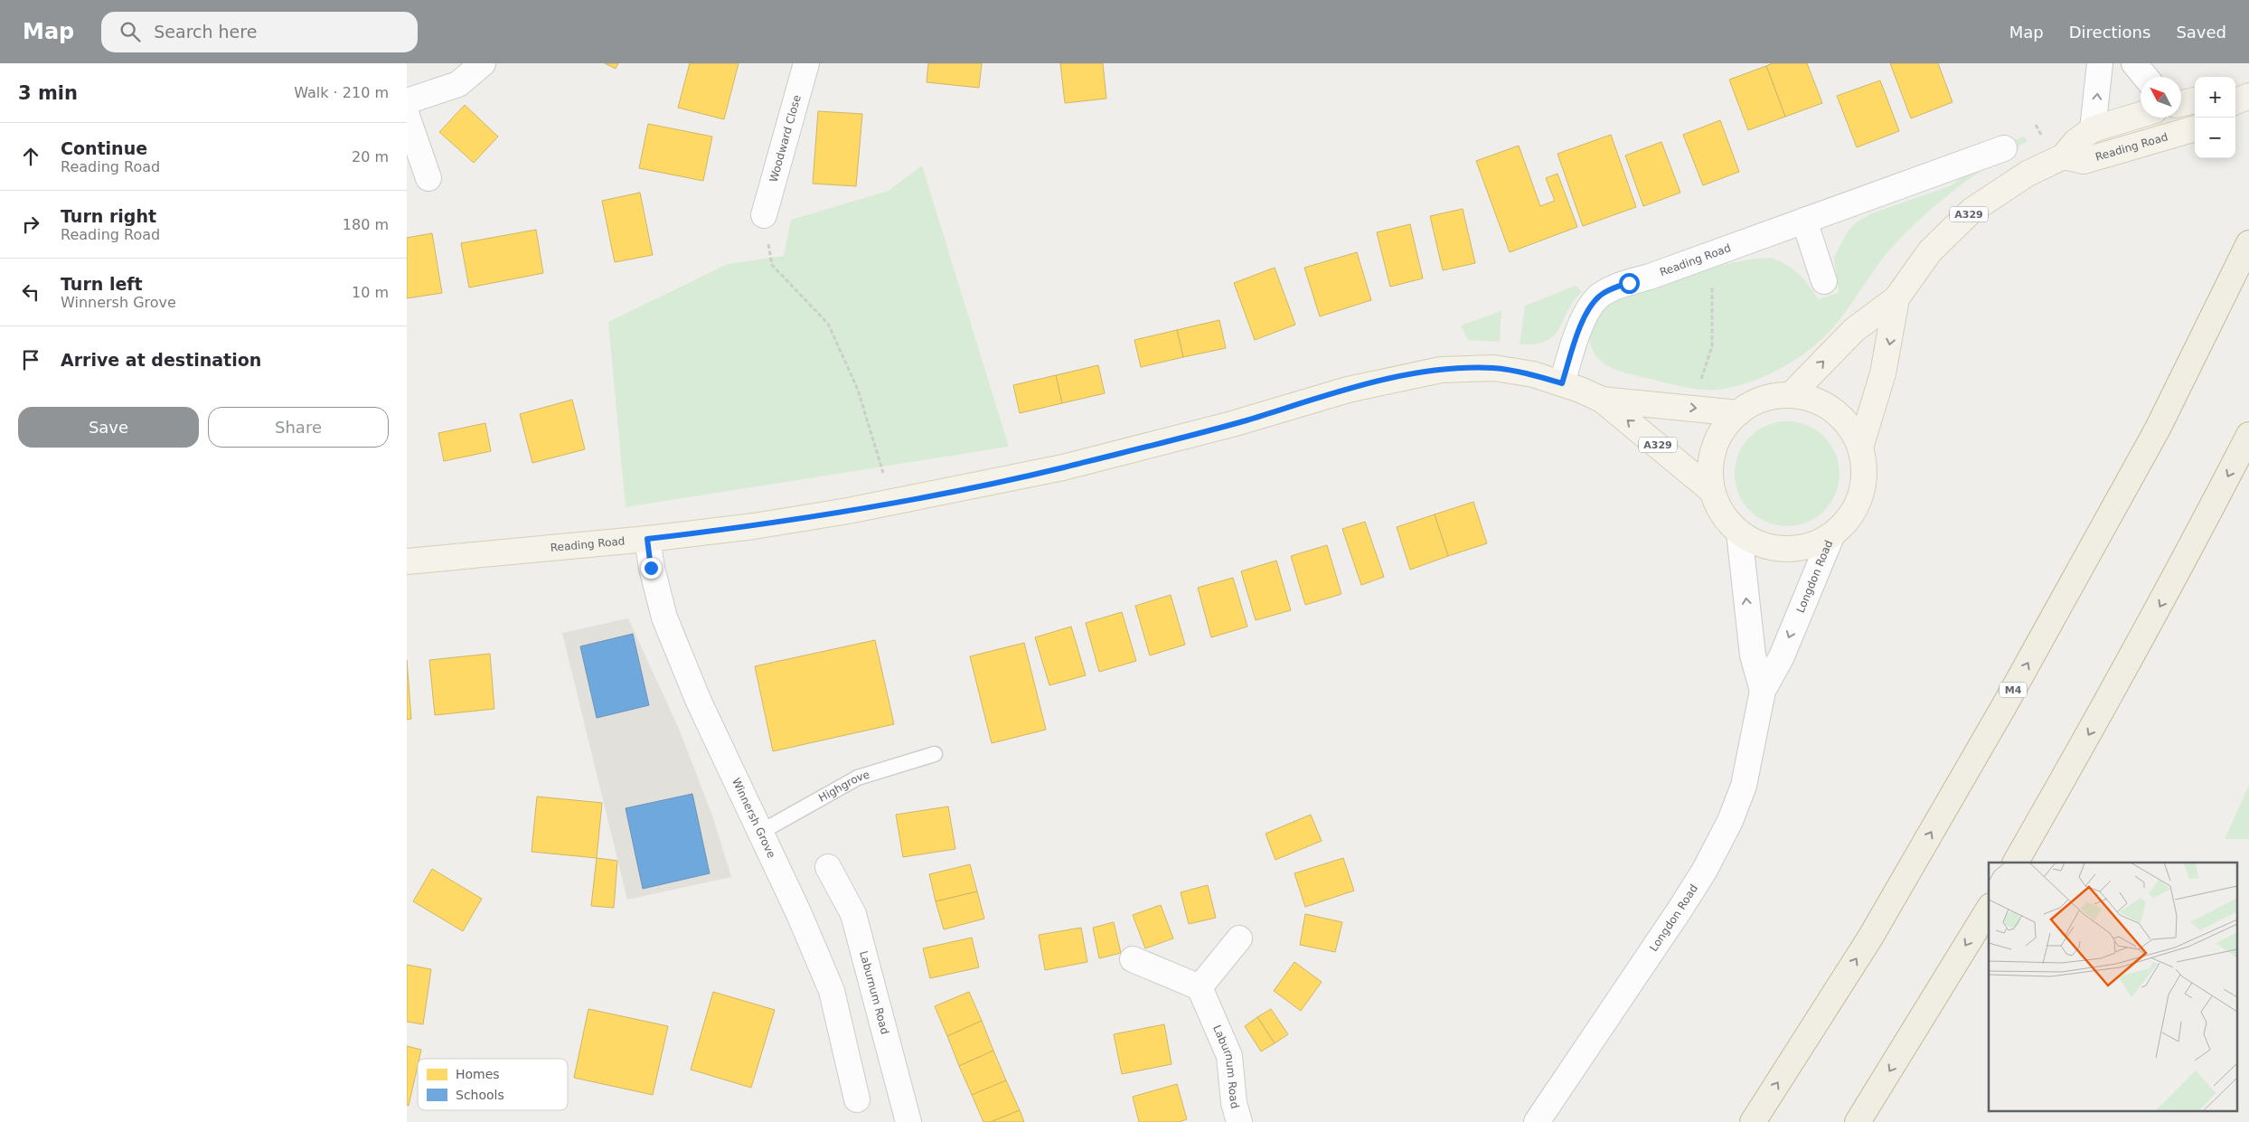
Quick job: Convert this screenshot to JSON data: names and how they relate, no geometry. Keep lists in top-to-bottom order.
{
  "streets": {
    "highway": ["M4"],
    "main road": ["Reading Road", "A329"],
    "street": [
      "Woodward Close",
      "Longdon Road",
      "Winnersh Grove",
      "Laburnum Road"
    ],
    "lane": ["Highgrove"]
  },
  "crossings": [
    ["Reading Road", "A329"],
    ["Reading Road", "Longdon Road"],
    ["Reading Road", "Winnersh Grove"],
    ["A329", "Longdon Road"],
    ["Highgrove", "Winnersh Grove"]
  ],
  "legend": ["Homes", "Schools"],
  "north": "top left",
  "page": {
    "header": "Map",
    "search": "Search here",
    "nav": ["Map", "Directions", "Saved"],
    "heading": ["3 min", "Walk · 210 m"],
    "map_buttons": ["+", "−"],
    "list": [
      ["Continue", "Reading Road", "20 m"],
      ["Turn right", "Reading Road", "180 m"],
      ["Turn left", "Winnersh Grove", "10 m"],
      "Arrive at destination"
    ],
    "buttons": ["Save", "Share"]
  }
}
